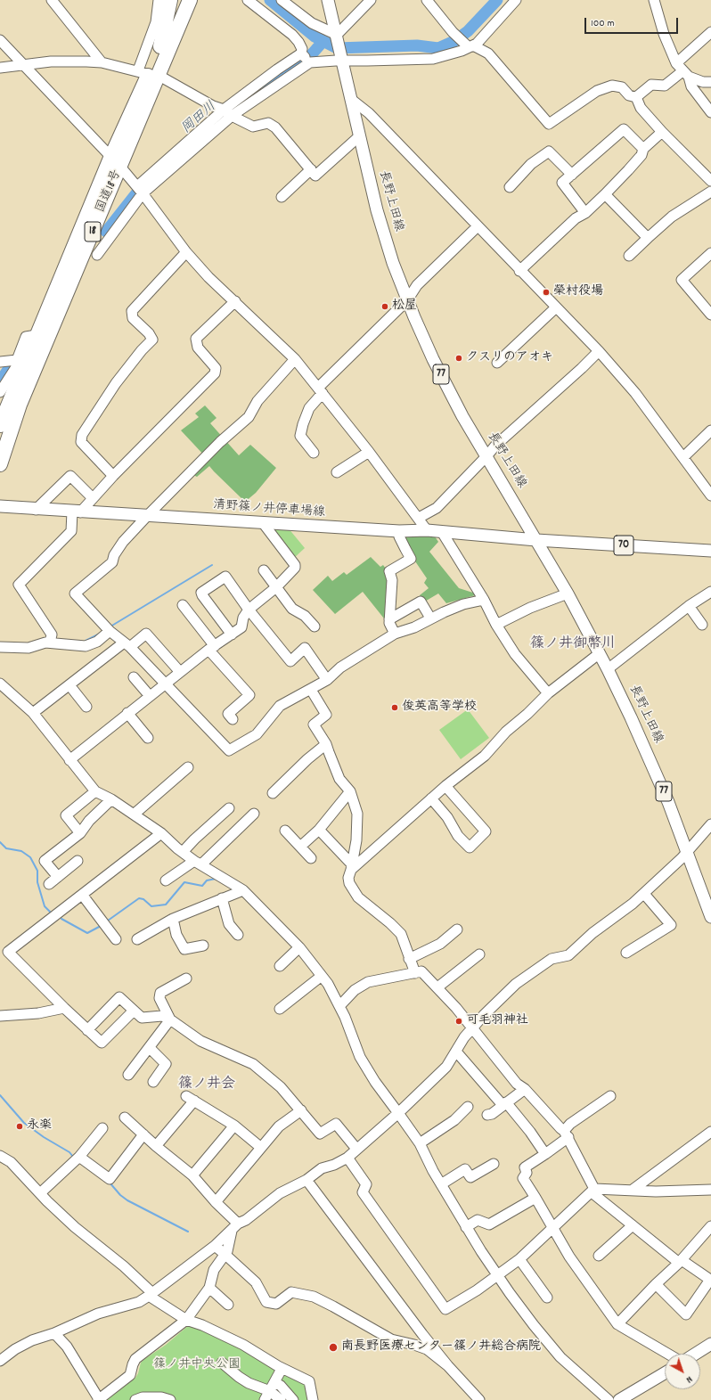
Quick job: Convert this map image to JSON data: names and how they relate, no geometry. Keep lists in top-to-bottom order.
{
  "streets": {
    "highway": ["国道18号", "18"],
    "main road": [
      "長野上田線",
      "77",
      "清野篠ノ井停車場線",
      "70"
    ]
  },
  "crossings": [
    ["長野上田線", "清野篠ノ井停車場線"],
    ["長野上田線", "70"],
    ["清野篠ノ井停車場線", "70"]
  ],
  "districts": ["篠ノ井御幣川", "篠ノ井会"],
  "water": ["岡田川"],
  "parks": ["篠ノ井中央公園"],
  "places": [
    "榮村役場",
    "松屋",
    "クスリのアオキ",
    "俊英高等学校",
    "可毛羽神社",
    "永楽",
    "南長野医療センター篠ノ井総合病院"
  ],
  "scale_bar": "100 m",
  "north": "bottom right"
}
